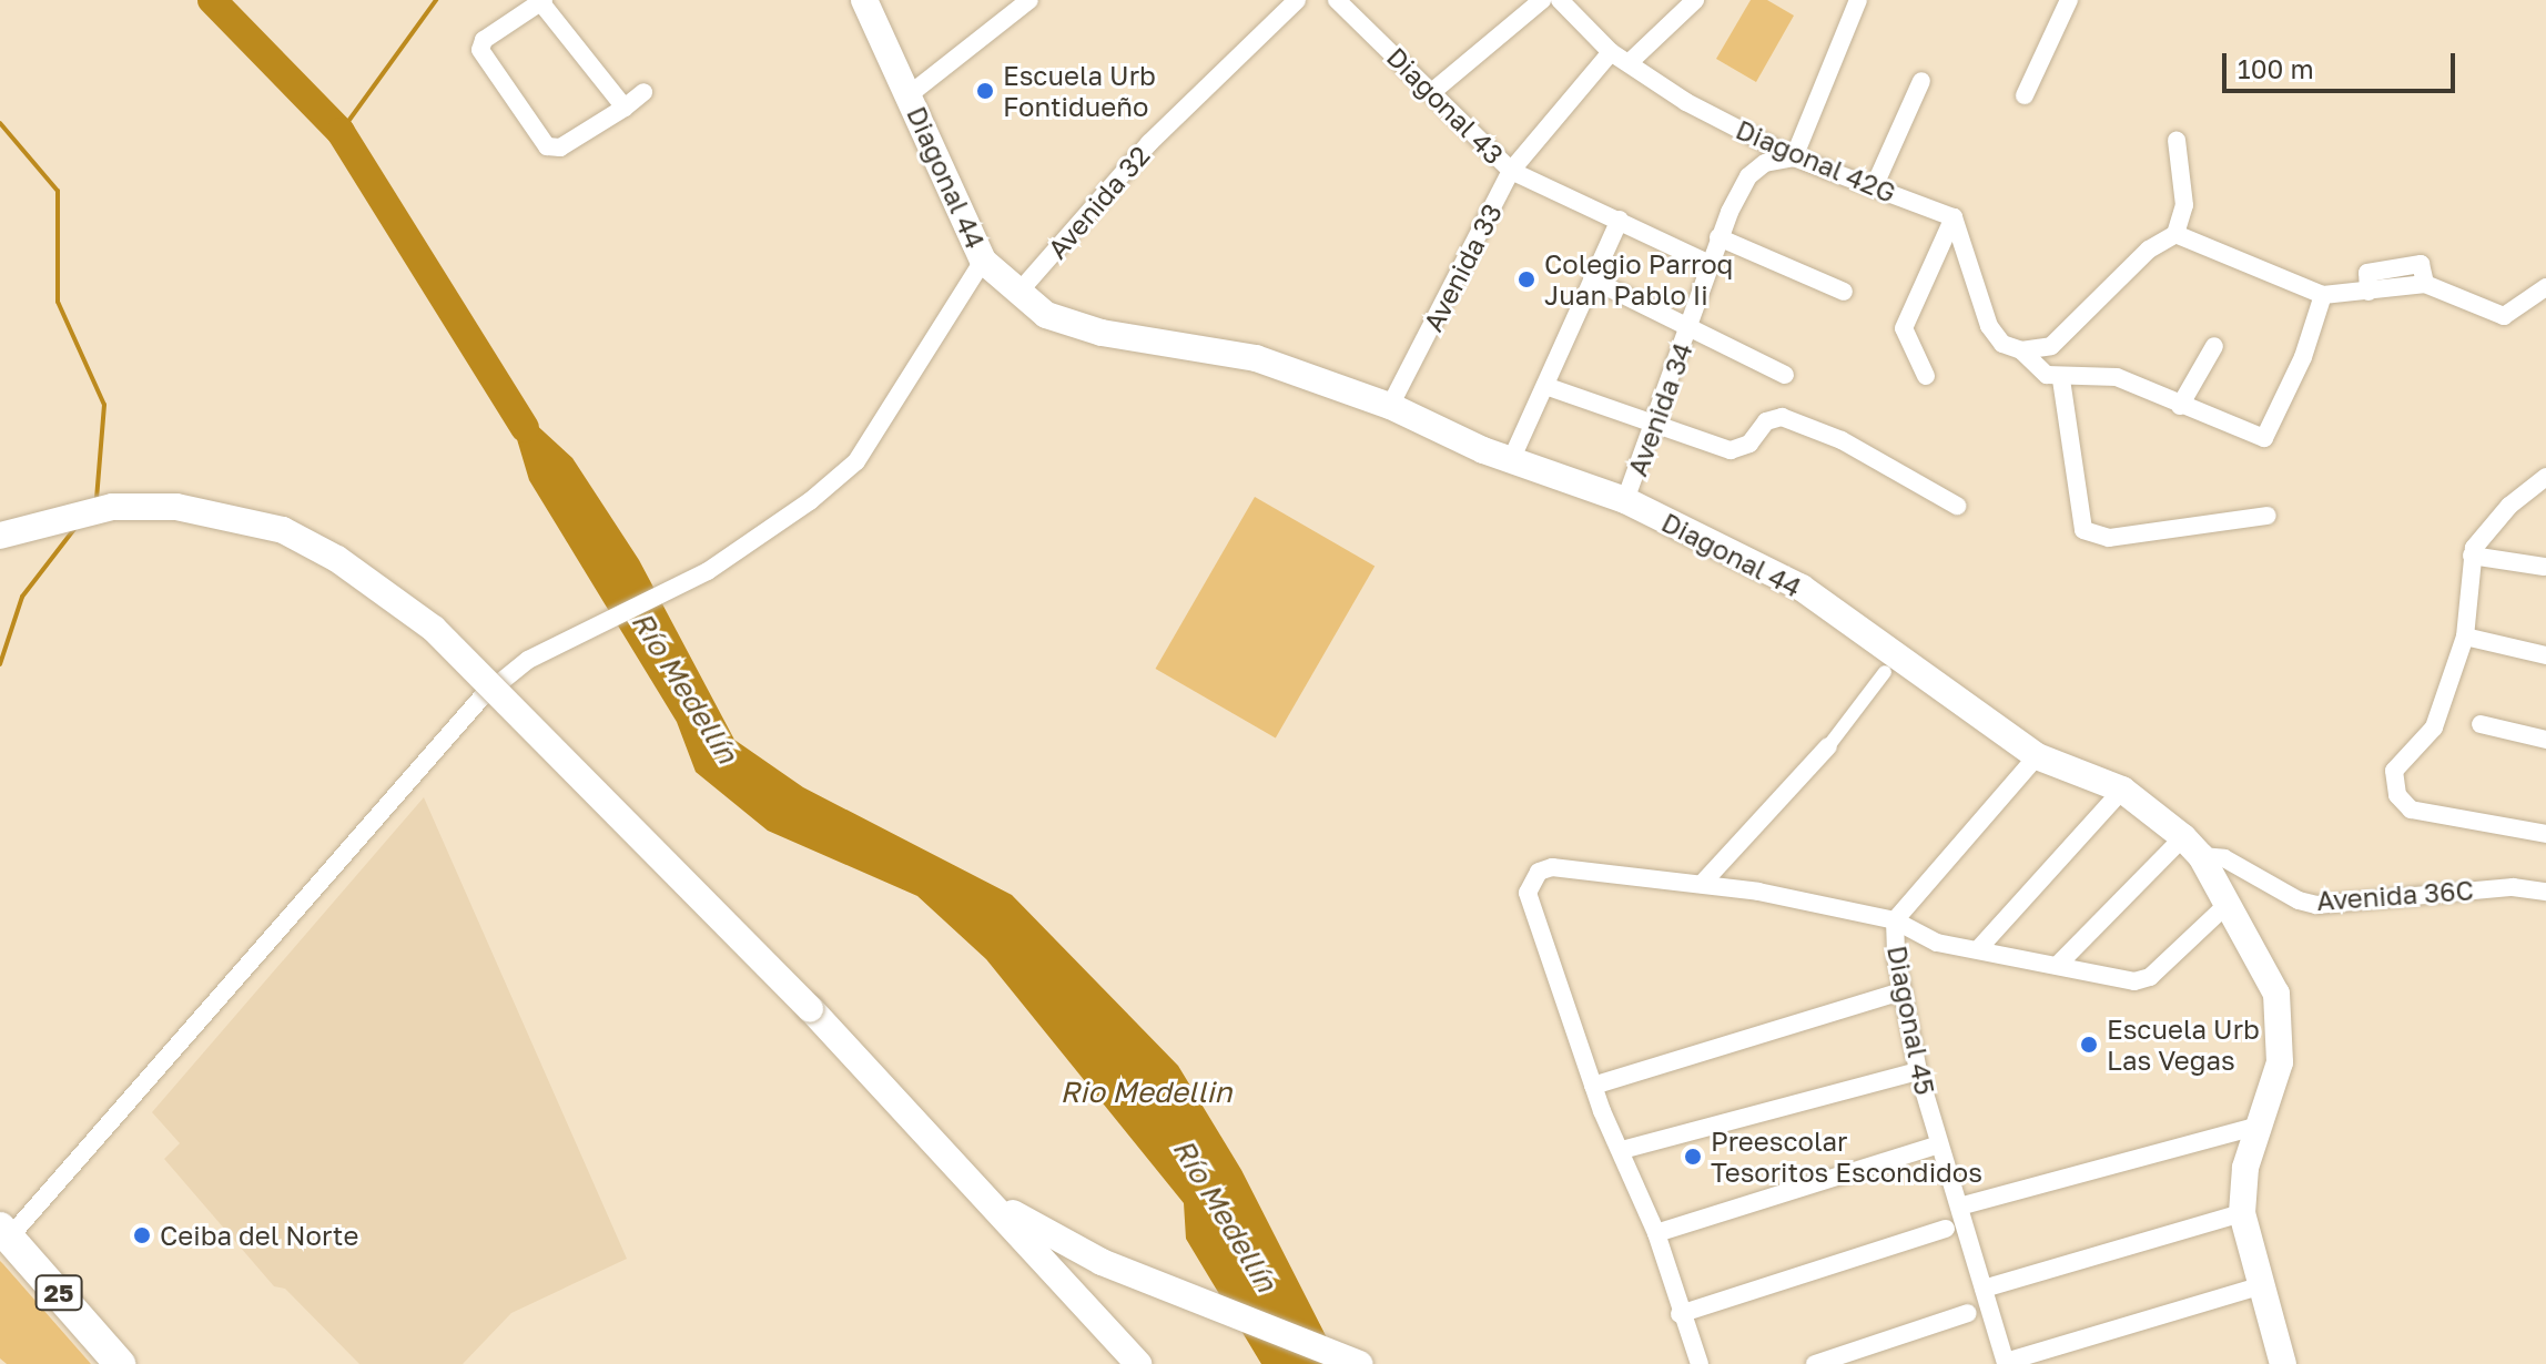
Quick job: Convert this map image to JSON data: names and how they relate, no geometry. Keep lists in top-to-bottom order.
{
  "streets": {
    "highway": ["25"],
    "main road": ["Diagonal 44"],
    "street": [
      "Diagonal 43",
      "Diagonal 42G",
      "Avenida 32",
      "Avenida 33",
      "Avenida 34",
      "Avenida 36C",
      "Diagonal 45"
    ]
  },
  "crossings": [
    ["Diagonal 43", "Avenida 33"],
    ["Diagonal 43", "Avenida 34"],
    ["Diagonal 42G", "Avenida 33"],
    ["Diagonal 42G", "Avenida 34"],
    ["Diagonal 44", "Avenida 32"],
    ["Diagonal 44", "Avenida 33"],
    ["Diagonal 44", "Avenida 34"],
    ["Diagonal 44", "Avenida 36C"]
  ],
  "water": ["Río Medellín", "Rio Medellin"],
  "places": [
    "Escuela Urb Fontidueño",
    "Colegio Parroq Juan Pablo Ii",
    "Escuela Urb Las Vegas",
    "Preescolar Tesoritos Escondidos",
    "Ceiba del Norte"
  ],
  "scale_bar": "100 m"
}
